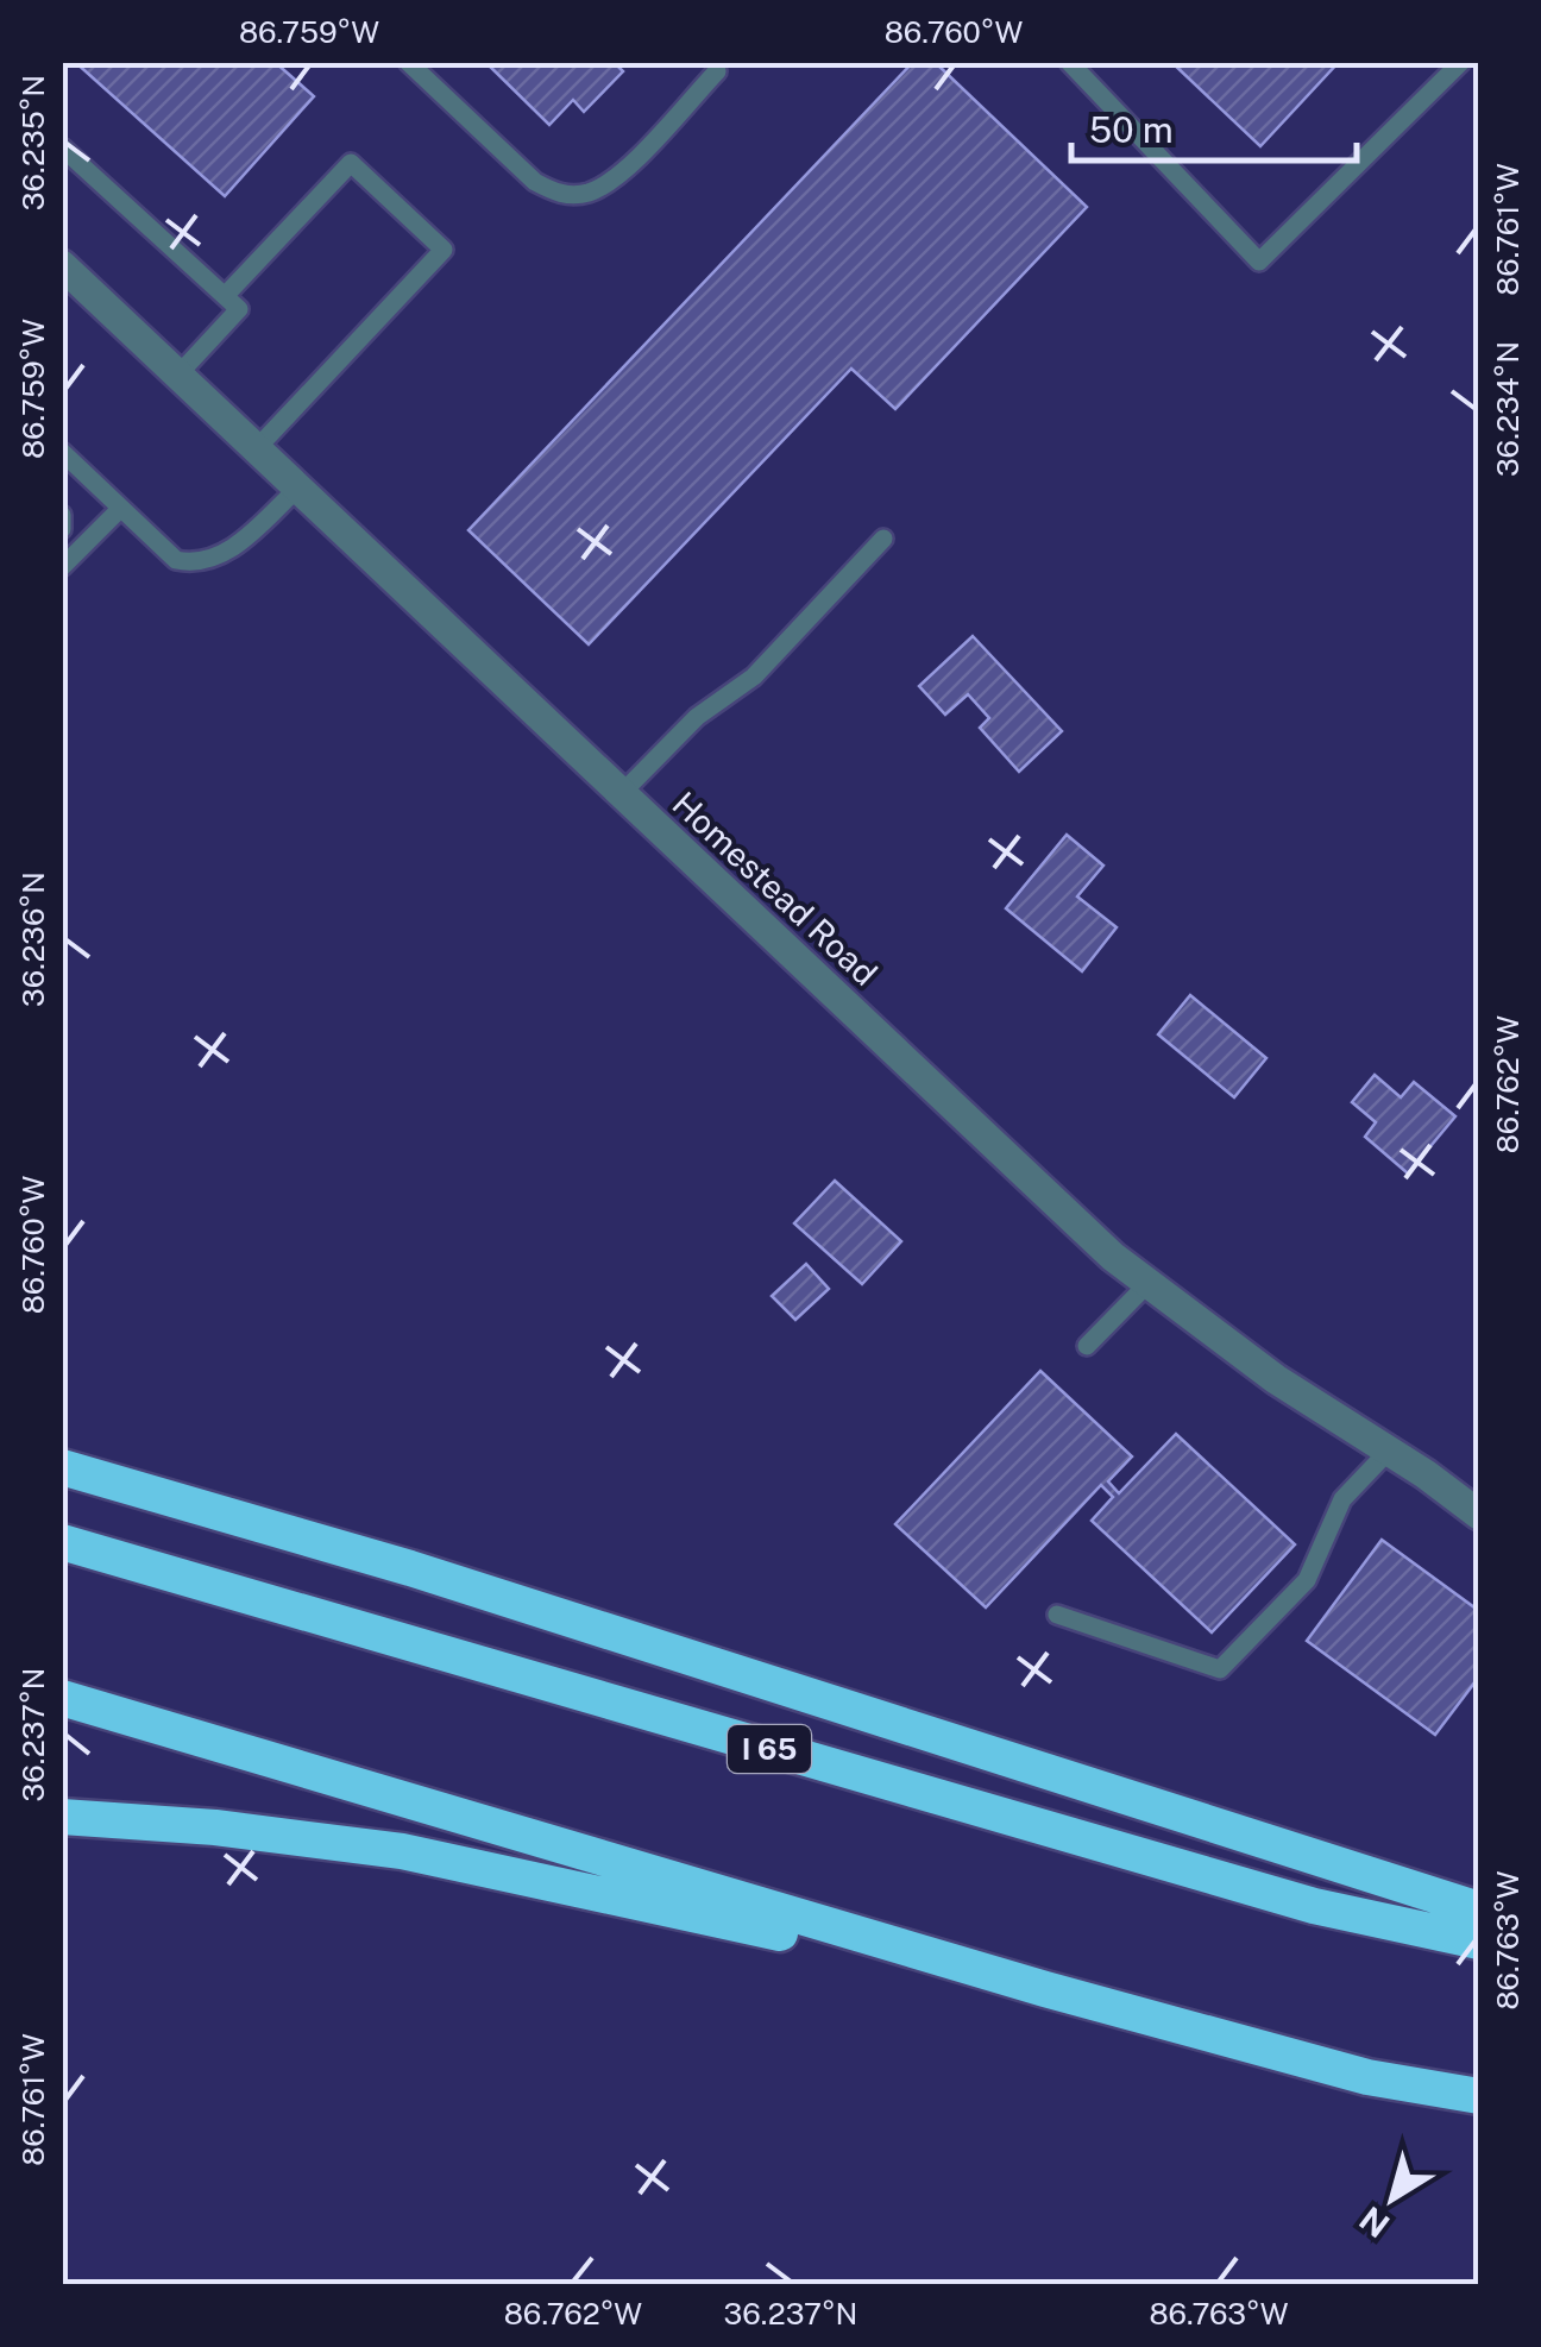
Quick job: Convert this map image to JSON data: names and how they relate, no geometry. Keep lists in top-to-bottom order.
{
  "streets": {
    "highway": ["I 65"],
    "street": ["Homestead Road"]
  },
  "scale_bar": "50 m",
  "north": "bottom left",
  "coordinates": [
    "86.759°W",
    "86.760°W",
    "36.235°N",
    "86.761°W",
    "36.234°N",
    "36.236°N",
    "86.762°W",
    "36.237°N",
    "86.763°W"
  ]
}
